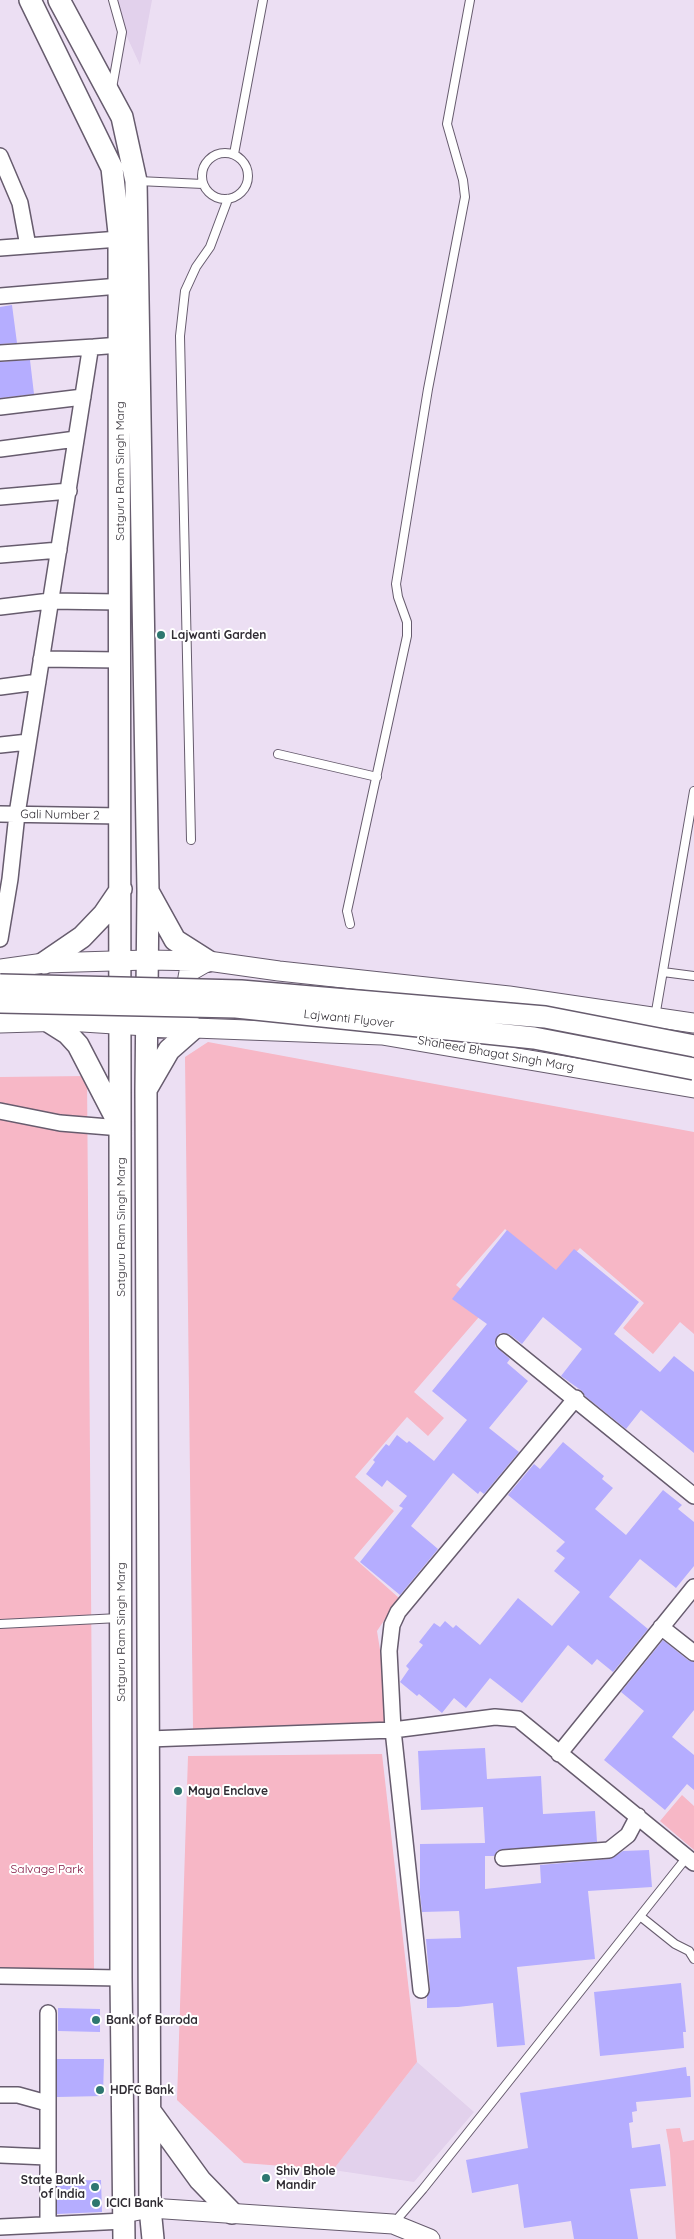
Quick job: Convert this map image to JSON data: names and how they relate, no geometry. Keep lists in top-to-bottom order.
{
  "streets": {
    "main road": ["Satguru Ram Singh Marg", "Lajwanti Flyover", "Shaheed Bhagat Singh Marg"],
    "street": ["Gali Number 2"]
  },
  "crossings": [
    ["Satguru Ram Singh Marg", "Gali Number 2"],
    ["Satguru Ram Singh Marg", "Shaheed Bhagat Singh Marg"]
  ],
  "parks": ["Salvage Park"],
  "places": [
    "Lajwanti Garden",
    "Maya Enclave",
    "Bank of Baroda",
    "HDFC Bank",
    "Shiv Bhole Mandir",
    "State Bank of India",
    "ICICI Bank"
  ]
}
